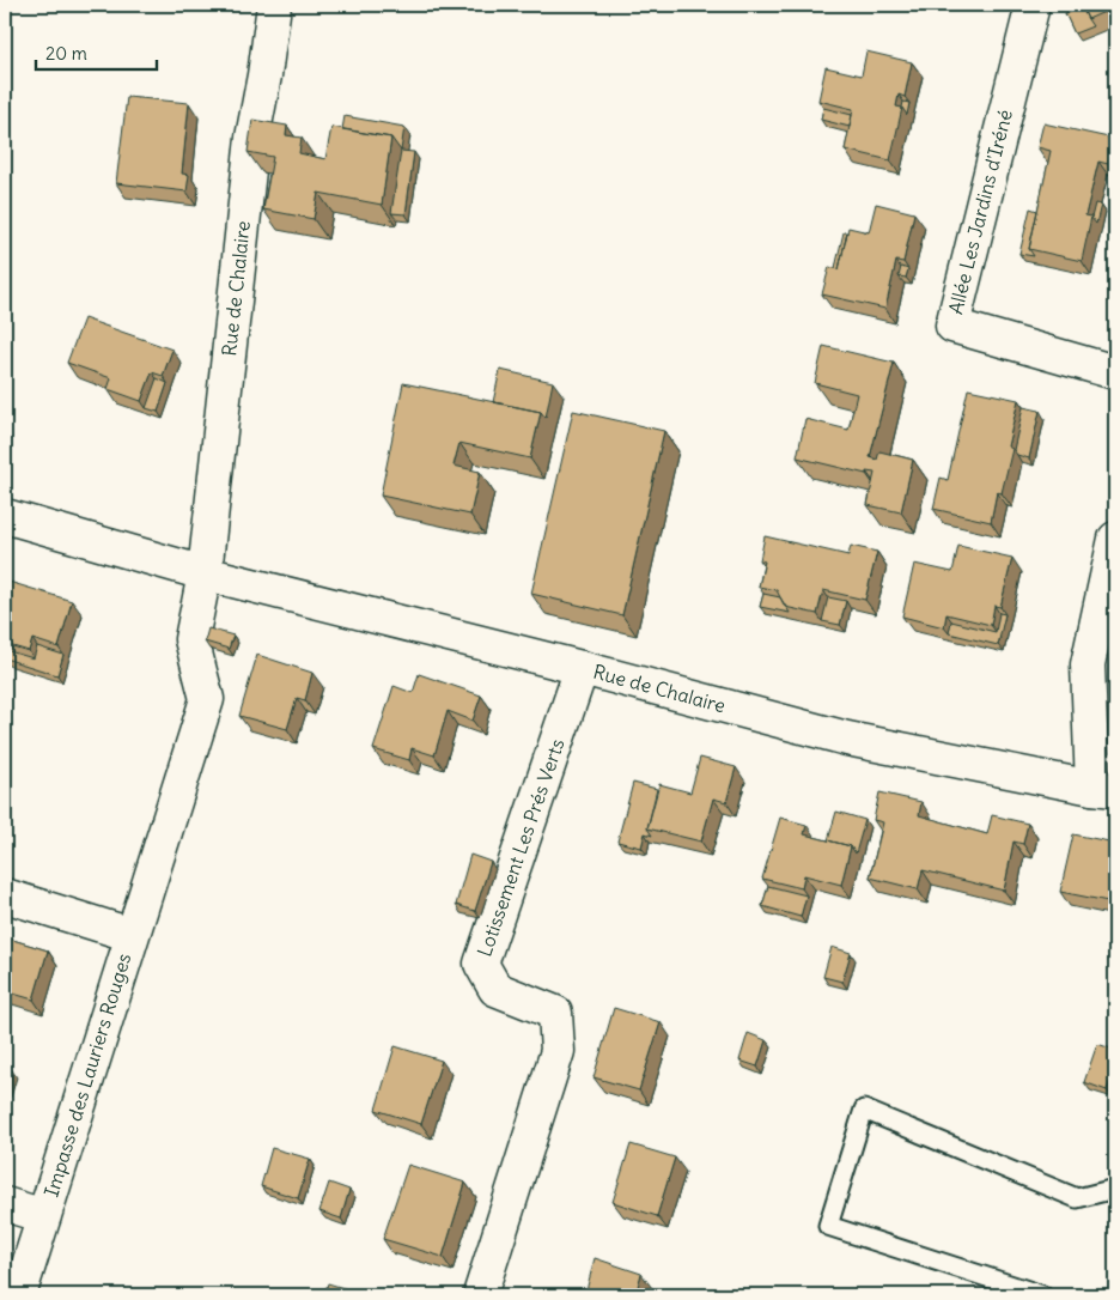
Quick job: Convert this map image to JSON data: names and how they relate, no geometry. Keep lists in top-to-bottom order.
{
  "streets": {
    "street": [
      "Allée Les Jardins d'Iréné",
      "Rue de Chalaire",
      "Lotissement Les Prés Verts",
      "Impasse des Lauriers Rouges"
    ]
  },
  "crossings": [
    ["Rue de Chalaire", "Lotissement Les Prés Verts"],
    ["Rue de Chalaire", "Impasse des Lauriers Rouges"]
  ],
  "scale_bar": "20 m"
}
